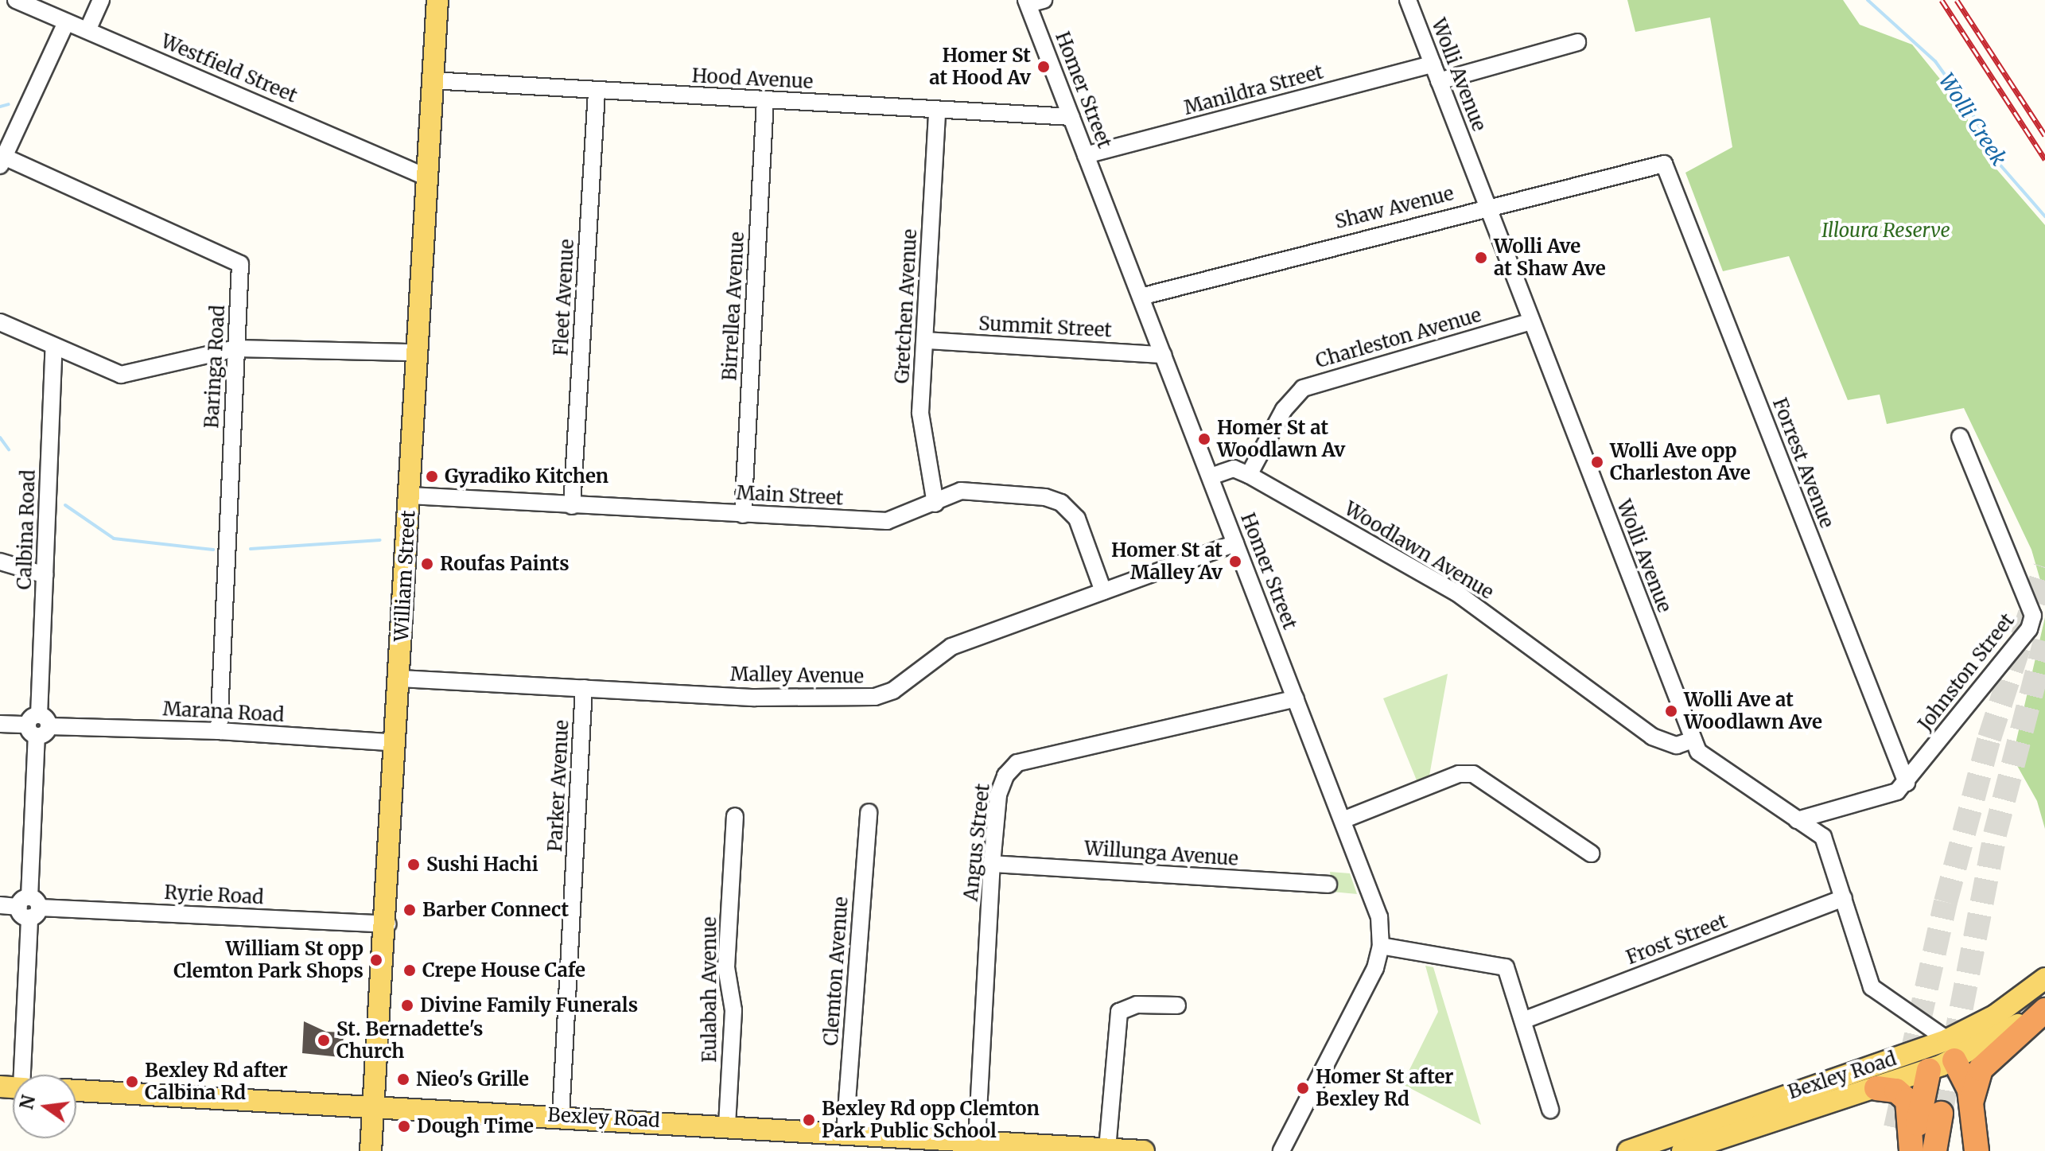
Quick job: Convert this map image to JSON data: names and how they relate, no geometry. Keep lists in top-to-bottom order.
{
  "streets": {
    "main road": ["William Street", "Bexley Road"],
    "street": [
      "Westfield Street",
      "Wolli Avenue",
      "Hood Avenue",
      "Homer Street",
      "Manildra Street",
      "Shaw Avenue",
      "Fleet Avenue",
      "Birrellea Avenue",
      "Gretchen Avenue",
      "Summit Street",
      "Charleston Avenue",
      "Baringa Road",
      "Forrest Avenue",
      "Main Street",
      "Calbina Road",
      "Woodlawn Avenue",
      "Johnston Street",
      "Malley Avenue",
      "Marana Road",
      "Parker Avenue",
      "Angus Street",
      "Willunga Avenue",
      "Ryrie Road",
      "Frost Street",
      "Clemton Avenue",
      "Eulabah Avenue"
    ]
  },
  "crossings": [
    ["Westfield Street", "William Street"],
    ["Wolli Avenue", "Manildra Street"],
    ["Wolli Avenue", "Shaw Avenue"],
    ["Wolli Avenue", "Charleston Avenue"],
    ["Wolli Avenue", "Woodlawn Avenue"],
    ["Wolli Avenue", "Johnston Street"],
    ["Wolli Avenue", "Frost Street"],
    ["Wolli Avenue", "Bexley Road"],
    ["Hood Avenue", "Homer Street"],
    ["Hood Avenue", "Fleet Avenue"],
    ["Hood Avenue", "Birrellea Avenue"],
    ["Hood Avenue", "Gretchen Avenue"],
    ["Hood Avenue", "William Street"],
    ["Homer Street", "Manildra Street"],
    ["Homer Street", "Shaw Avenue"],
    ["Homer Street", "Summit Street"],
    ["Homer Street", "Woodlawn Avenue"],
    ["Homer Street", "Malley Avenue"],
    ["Homer Street", "Angus Street"],
    ["Shaw Avenue", "Forrest Avenue"],
    ["Fleet Avenue", "Main Street"],
    ["Birrellea Avenue", "Main Street"],
    ["Gretchen Avenue", "Summit Street"],
    ["Gretchen Avenue", "Main Street"],
    ["Charleston Avenue", "Woodlawn Avenue"],
    ["Baringa Road", "Marana Road"],
    ["Forrest Avenue", "Johnston Street"],
    ["Main Street", "William Street"],
    ["Main Street", "Malley Avenue"],
    ["Calbina Road", "Marana Road"],
    ["Calbina Road", "Ryrie Road"],
    ["William Street", "Malley Avenue"],
    ["William Street", "Marana Road"],
    ["William Street", "Ryrie Road"],
    ["William Street", "Bexley Road"],
    ["Malley Avenue", "Parker Avenue"],
    ["Parker Avenue", "Bexley Road"],
    ["Angus Street", "Willunga Avenue"],
    ["Angus Street", "Bexley Road"],
    ["Clemton Avenue", "Bexley Road"],
    ["Eulabah Avenue", "Bexley Road"]
  ],
  "water": ["Wolli Creek"],
  "parks": ["Illoura Reserve"],
  "places": [
    "Homer St at Hood Av",
    "Wolli Ave at Shaw Ave",
    "Homer St at Woodlawn Av",
    "Wolli Ave opp Charleston Ave",
    "Gyradiko Kitchen",
    "Homer St at Malley Av",
    "Roufas Paints",
    "Wolli Ave at Woodlawn Ave",
    "Sushi Hachi",
    "Barber Connect",
    "William St opp Clemton Park Shops",
    "Crepe House Cafe",
    "Divine Family Funerals",
    "St. Bernadette's Church",
    "Nieo's Grille",
    "Bexley Rd after Calbina Rd",
    "Homer St after Bexley Rd",
    "Bexley Rd opp Clemton Park Public School",
    "Dough Time"
  ],
  "north": "left"
}
